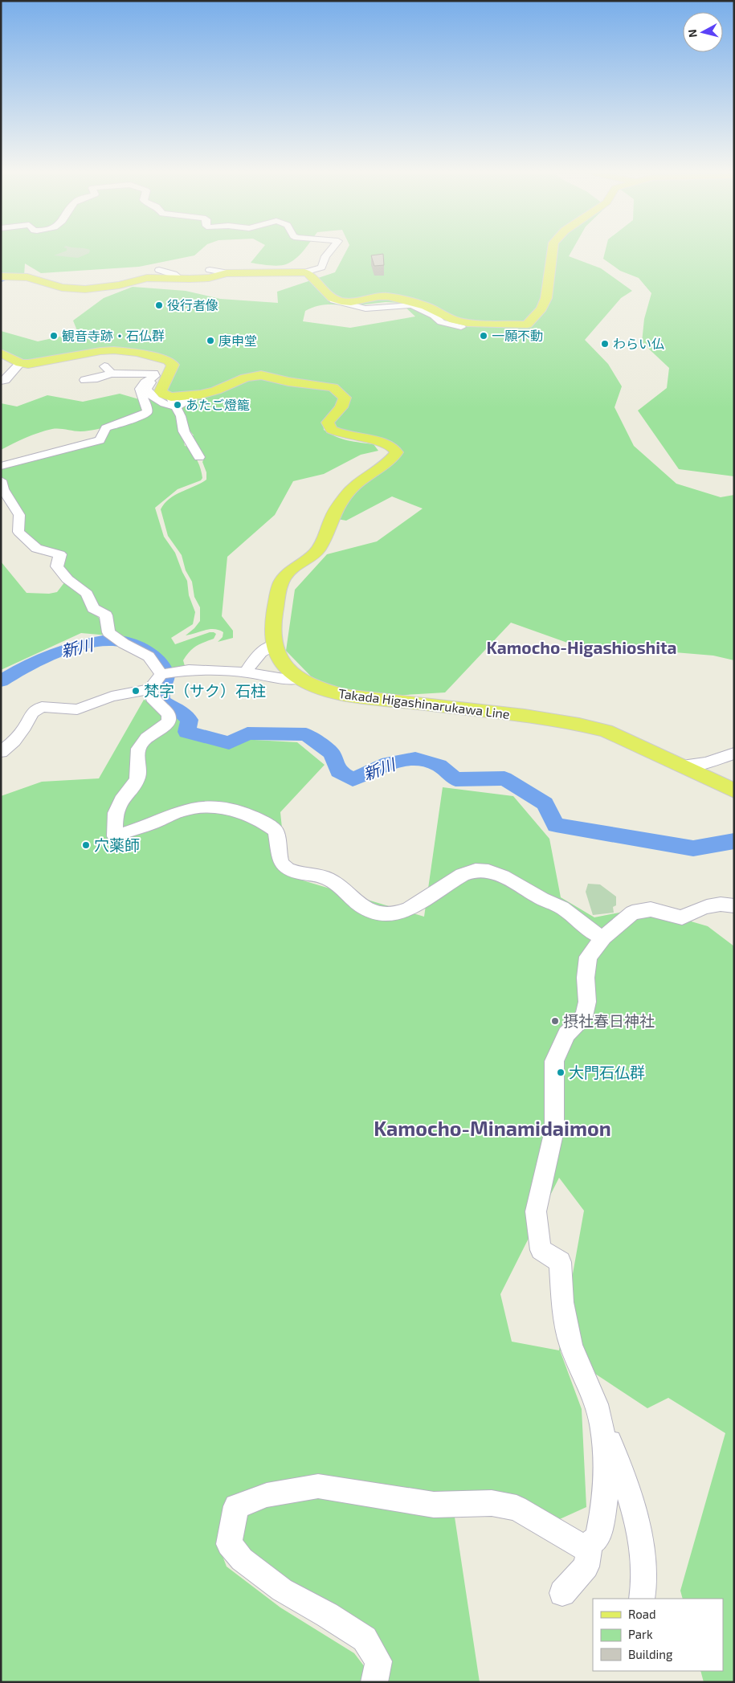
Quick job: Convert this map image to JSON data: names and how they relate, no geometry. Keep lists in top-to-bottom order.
{
  "streets": {
    "main road": ["Takada Higashinarukawa Line"]
  },
  "districts": ["Kamocho-Higashioshita", "Kamocho-Minamidaimon"],
  "water": ["新川"],
  "places": [
    "役行者像",
    "観音寺跡・石仏群",
    "一願不動",
    "庚申堂",
    "わらい仏",
    "あたご燈籠",
    "梵字（サク）石柱",
    "穴薬師",
    "摂社春日神社",
    "大門石仏群"
  ],
  "legend": ["Road", "Park", "Building"],
  "north": "left"
}
